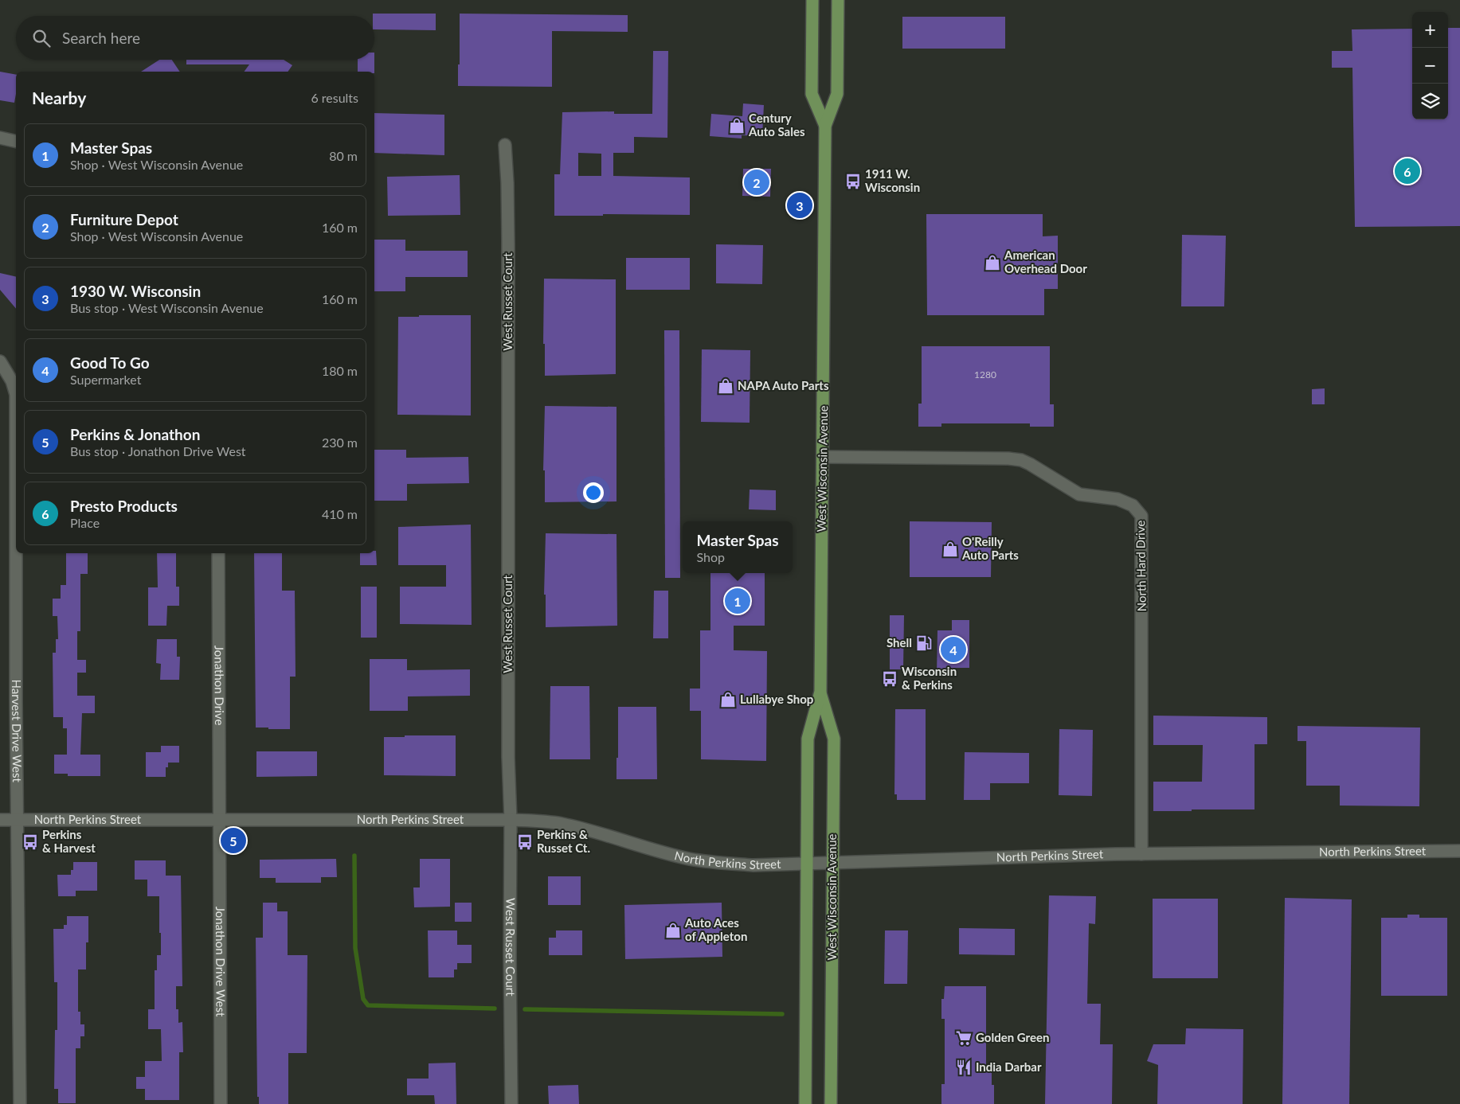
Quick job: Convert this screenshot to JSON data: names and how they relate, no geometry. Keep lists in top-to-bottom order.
{
  "streets": {
    "main road": ["West Wisconsin Avenue"],
    "street": [
      "West Russet Court",
      "North Hard Drive",
      "Jonathon Drive",
      "Harvest Drive West",
      "North Perkins Street",
      "Jonathon Drive West"
    ]
  },
  "crossings": [
    ["West Russet Court", "North Perkins Street"],
    ["West Wisconsin Avenue", "North Hard Drive"],
    ["West Wisconsin Avenue", "North Perkins Street"],
    ["North Hard Drive", "North Perkins Street"],
    ["Jonathon Drive", "North Perkins Street"],
    ["Jonathon Drive", "Jonathon Drive West"],
    ["Harvest Drive West", "North Perkins Street"],
    ["North Perkins Street", "Jonathon Drive West"]
  ],
  "places": {
    "shop": [
      "Century Auto Sales",
      "American Overhead Door",
      "NAPA Auto Parts",
      "O'Reilly Auto Parts",
      "Lullabye Shop",
      "Auto Aces of Appleton"
    ],
    "bus stop": [
      "1911 W. Wisconsin",
      "Wisconsin & Perkins",
      "Perkins & Harvest",
      "Perkins & Russet Ct."
    ],
    "fuel station": ["Shell"],
    "supermarket": ["Golden Green"],
    "restaurant": ["India Darbar"]
  },
  "house_numbers": ["1280"],
  "page": {
    "map_buttons": ["+", "−"],
    "search": "Search here",
    "heading": ["Nearby", "6 results"],
    "list": [
      {
        "mark": "1",
        "name": "Master Spas",
        "note": "Shop · West Wisconsin Avenue",
        "value": "80 m"
      },
      {
        "mark": "2",
        "name": "Furniture Depot",
        "note": "Shop · West Wisconsin Avenue",
        "value": "160 m"
      },
      {
        "mark": "3",
        "name": "1930 W. Wisconsin",
        "note": "Bus stop · West Wisconsin Avenue",
        "value": "160 m"
      },
      {
        "mark": "4",
        "name": "Good To Go",
        "note": "Supermarket",
        "value": "180 m"
      },
      {
        "mark": "5",
        "name": "Perkins & Jonathon",
        "note": "Bus stop · Jonathon Drive West",
        "value": "230 m"
      },
      {
        "mark": "6",
        "name": "Presto Products",
        "note": "Place",
        "value": "410 m"
      }
    ],
    "pins": [
      "6",
      "2",
      "3",
      "1",
      "4",
      "5"
    ],
    "popup": ["Master Spas", "Shop"]
  }
}
